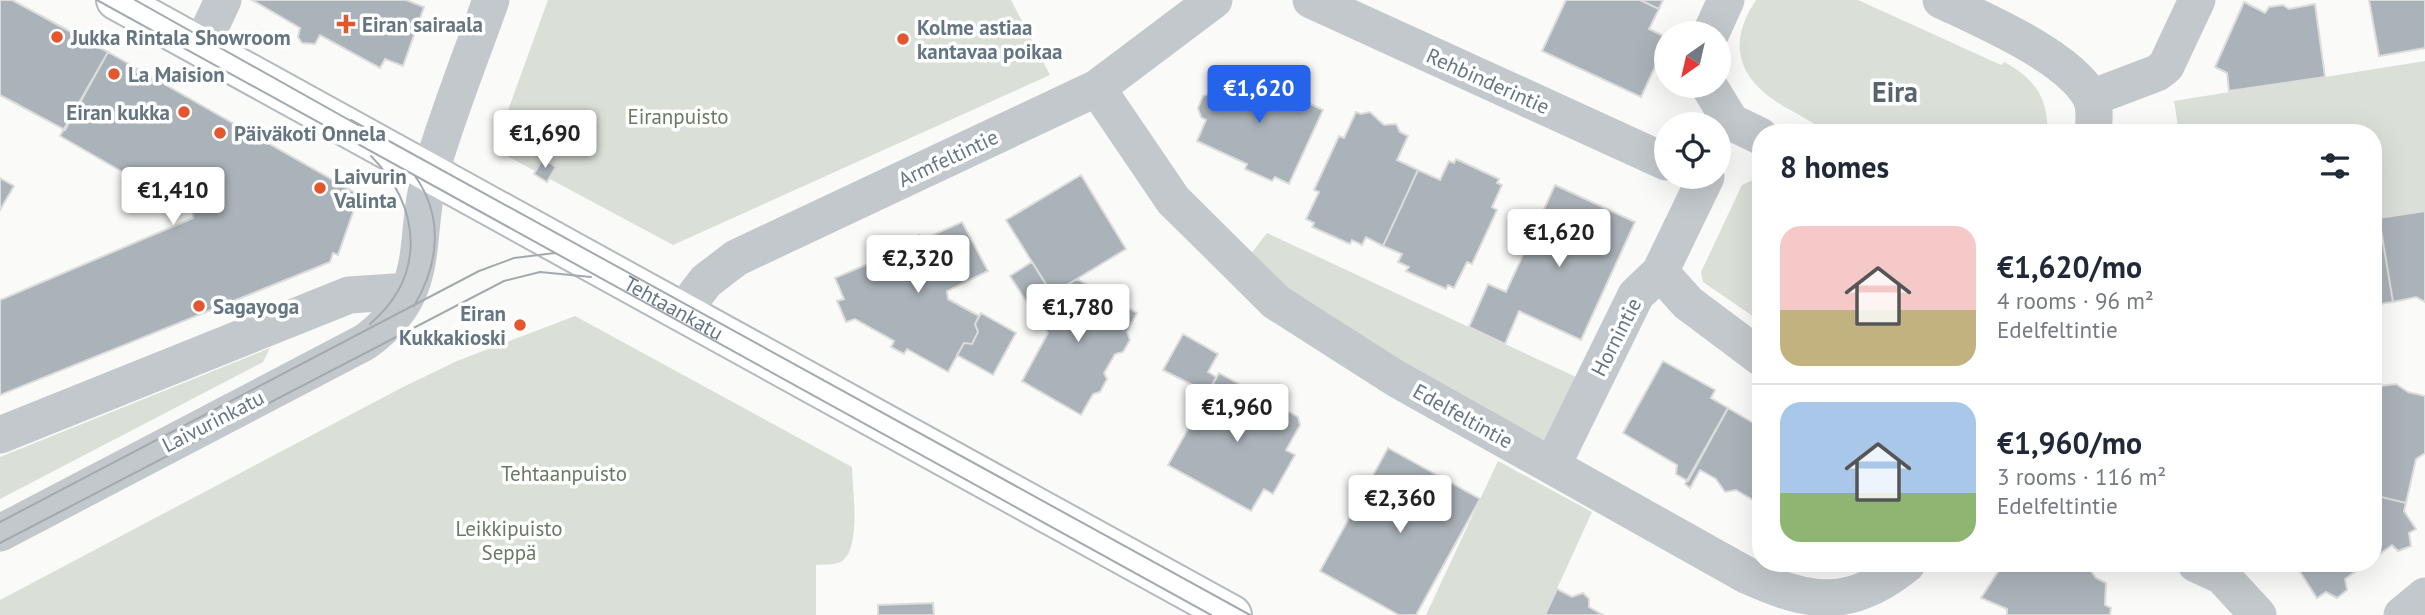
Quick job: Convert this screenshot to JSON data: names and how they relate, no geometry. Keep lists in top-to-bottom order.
{
  "streets": {
    "street": [
      "Rehbinderintie",
      "Armfeltintie",
      "Tehtaankatu",
      "Hornintie",
      "Edelfeltintie",
      "Laivurinkatu"
    ]
  },
  "crossings": [
    ["Armfeltintie", "Tehtaankatu"],
    ["Armfeltintie", "Edelfeltintie"],
    ["Tehtaankatu", "Laivurinkatu"],
    ["Hornintie", "Edelfeltintie"]
  ],
  "districts": ["Eira"],
  "parks": ["Eiranpuisto", "Tehtaanpuisto", "Leikkipuisto Seppä"],
  "places": {
    "health": ["Eiran sairaala"],
    "other": [
      "Jukka Rintala Showroom",
      "Kolme astiaa kantavaa poikaa",
      "La Maision",
      "Eiran kukka",
      "Päiväkoti Onnela",
      "Laivurin Valinta",
      "Sagayoga",
      "Eiran Kukkakioski"
    ]
  },
  "north": "bottom left",
  "page": {
    "price": [
      "€1,620",
      "€1,690",
      "€1,410",
      "€1,620",
      "€2,320",
      "€1,780",
      "€1,960",
      "€2,360"
    ],
    "heading": "8 homes",
    "list": [
      {
        "name": "€1,620/mo",
        "note": "4 rooms · 96 m² · Edelfeltintie"
      },
      {
        "name": "€1,960/mo",
        "note": "3 rooms · 116 m² · Edelfeltintie"
      }
    ]
  }
}
